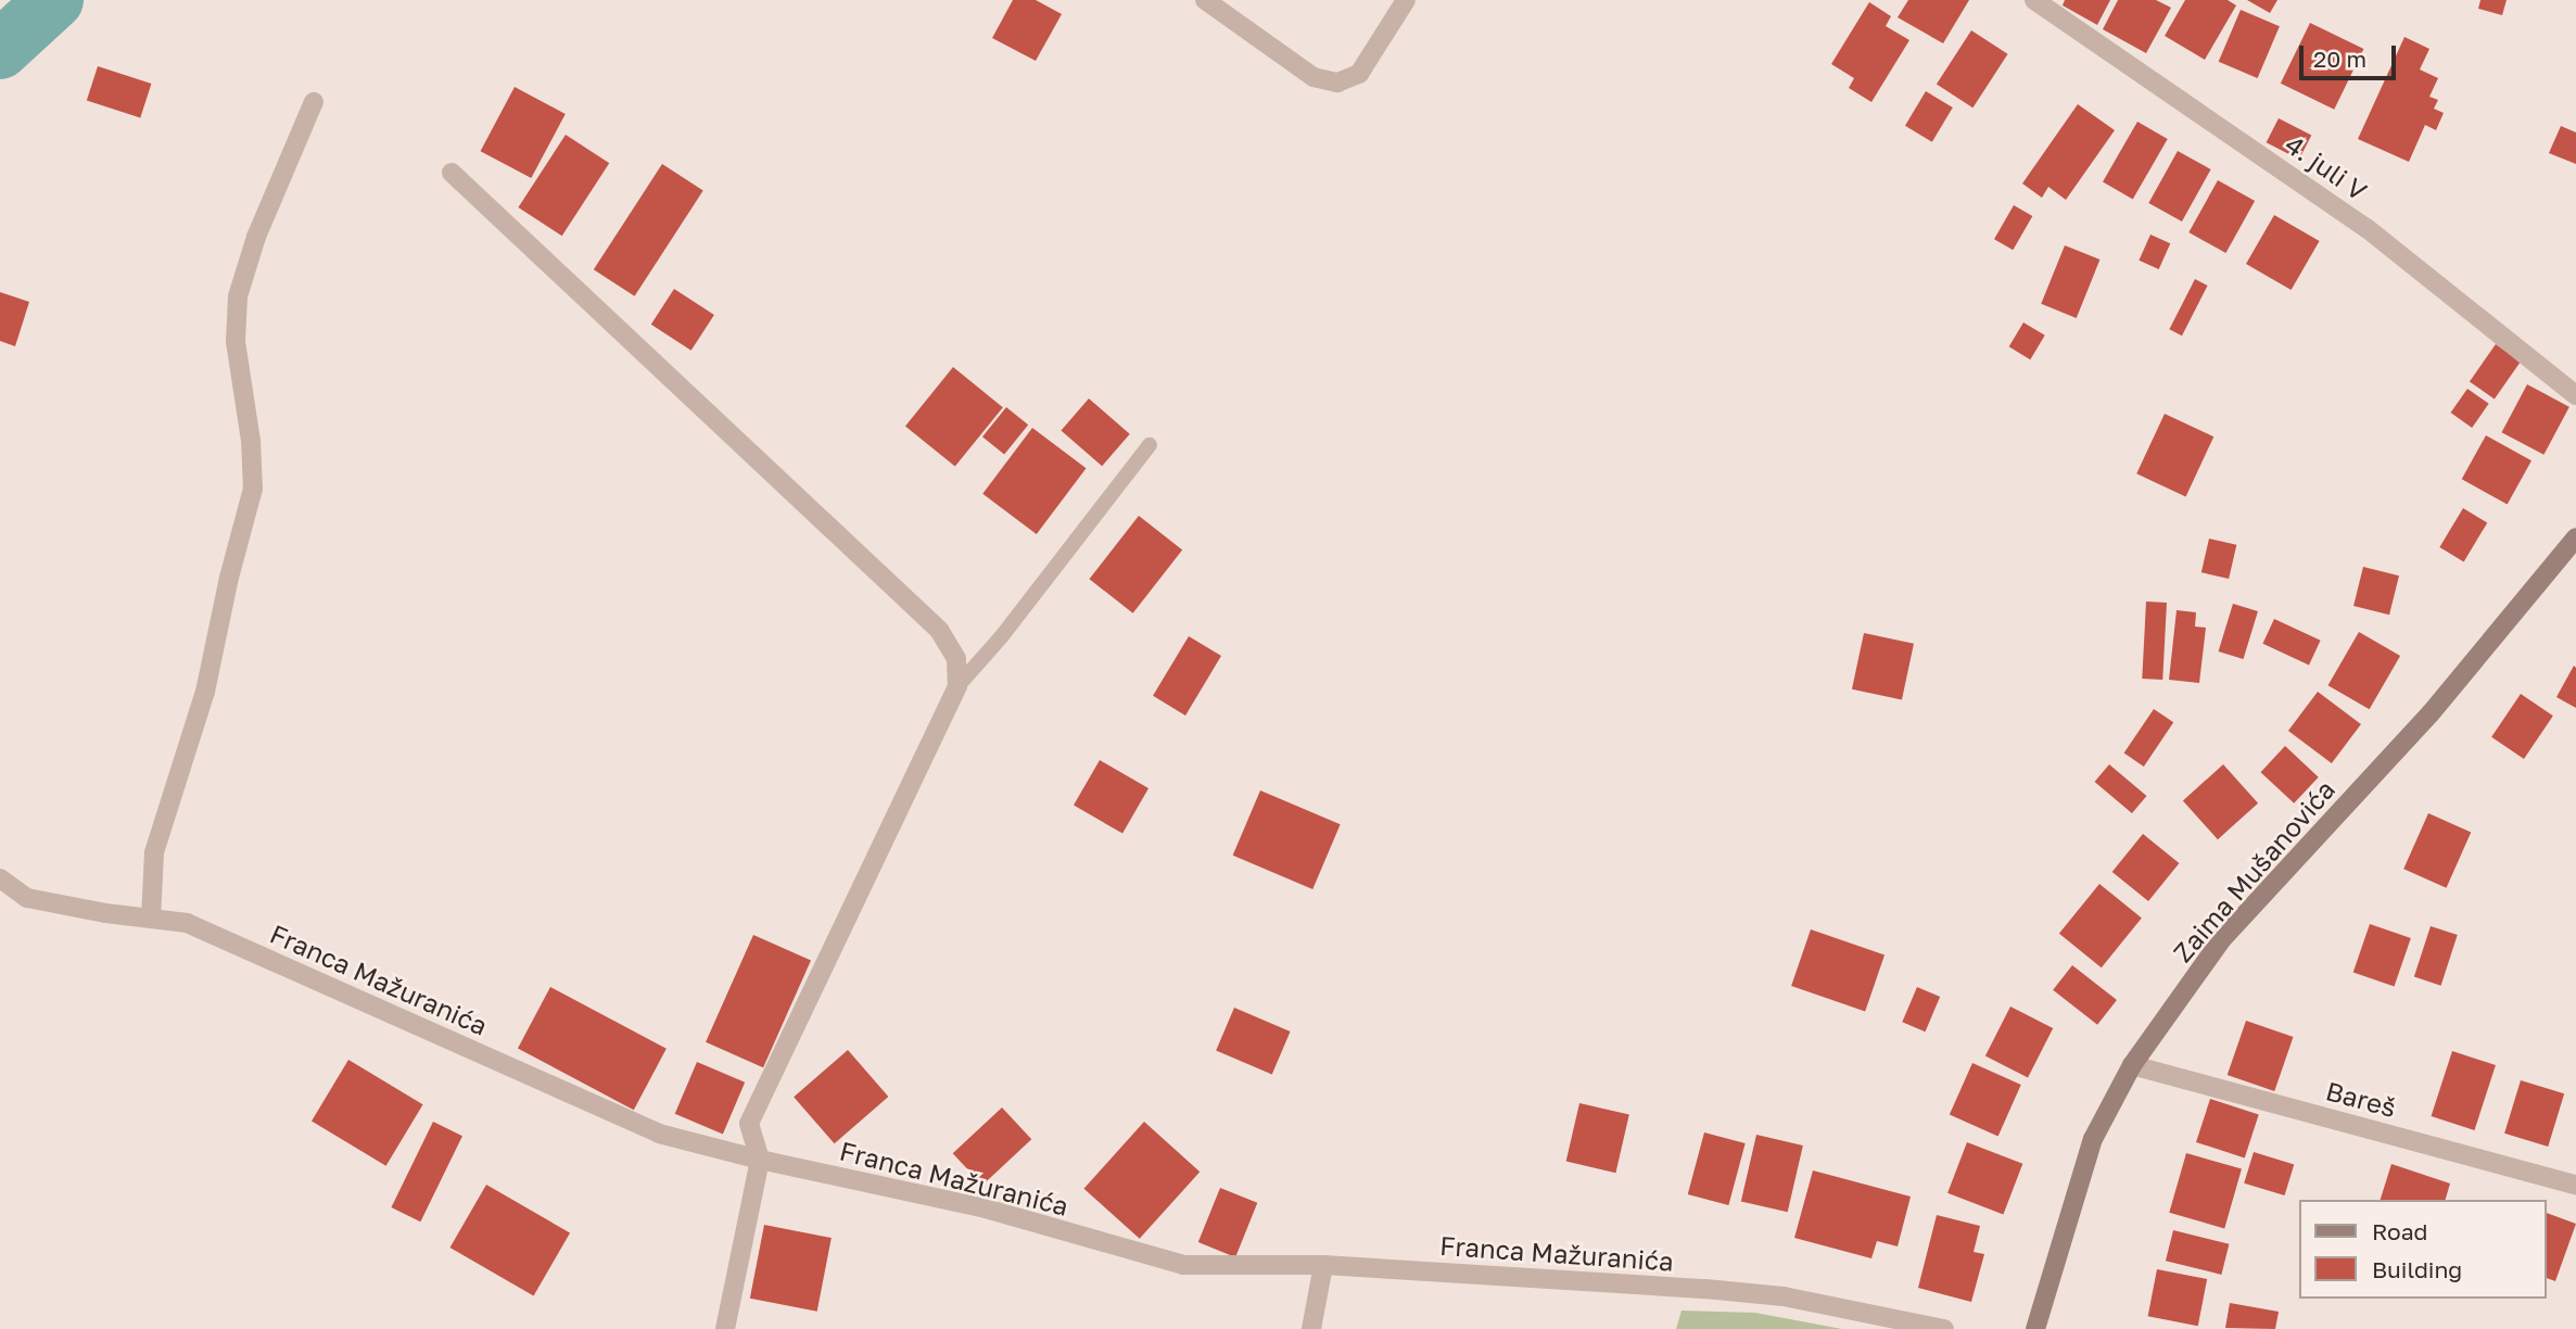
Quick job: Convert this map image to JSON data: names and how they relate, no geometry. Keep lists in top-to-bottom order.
{
  "streets": {
    "street": [
      "4. juli V",
      "Zaima Mušanovića",
      "Franca Mažuranića",
      "Bareš"
    ]
  },
  "crossings": [
    ["Zaima Mušanovića", "Bareš"]
  ],
  "legend": ["Road", "Building"],
  "scale_bar": "20 m"
}
